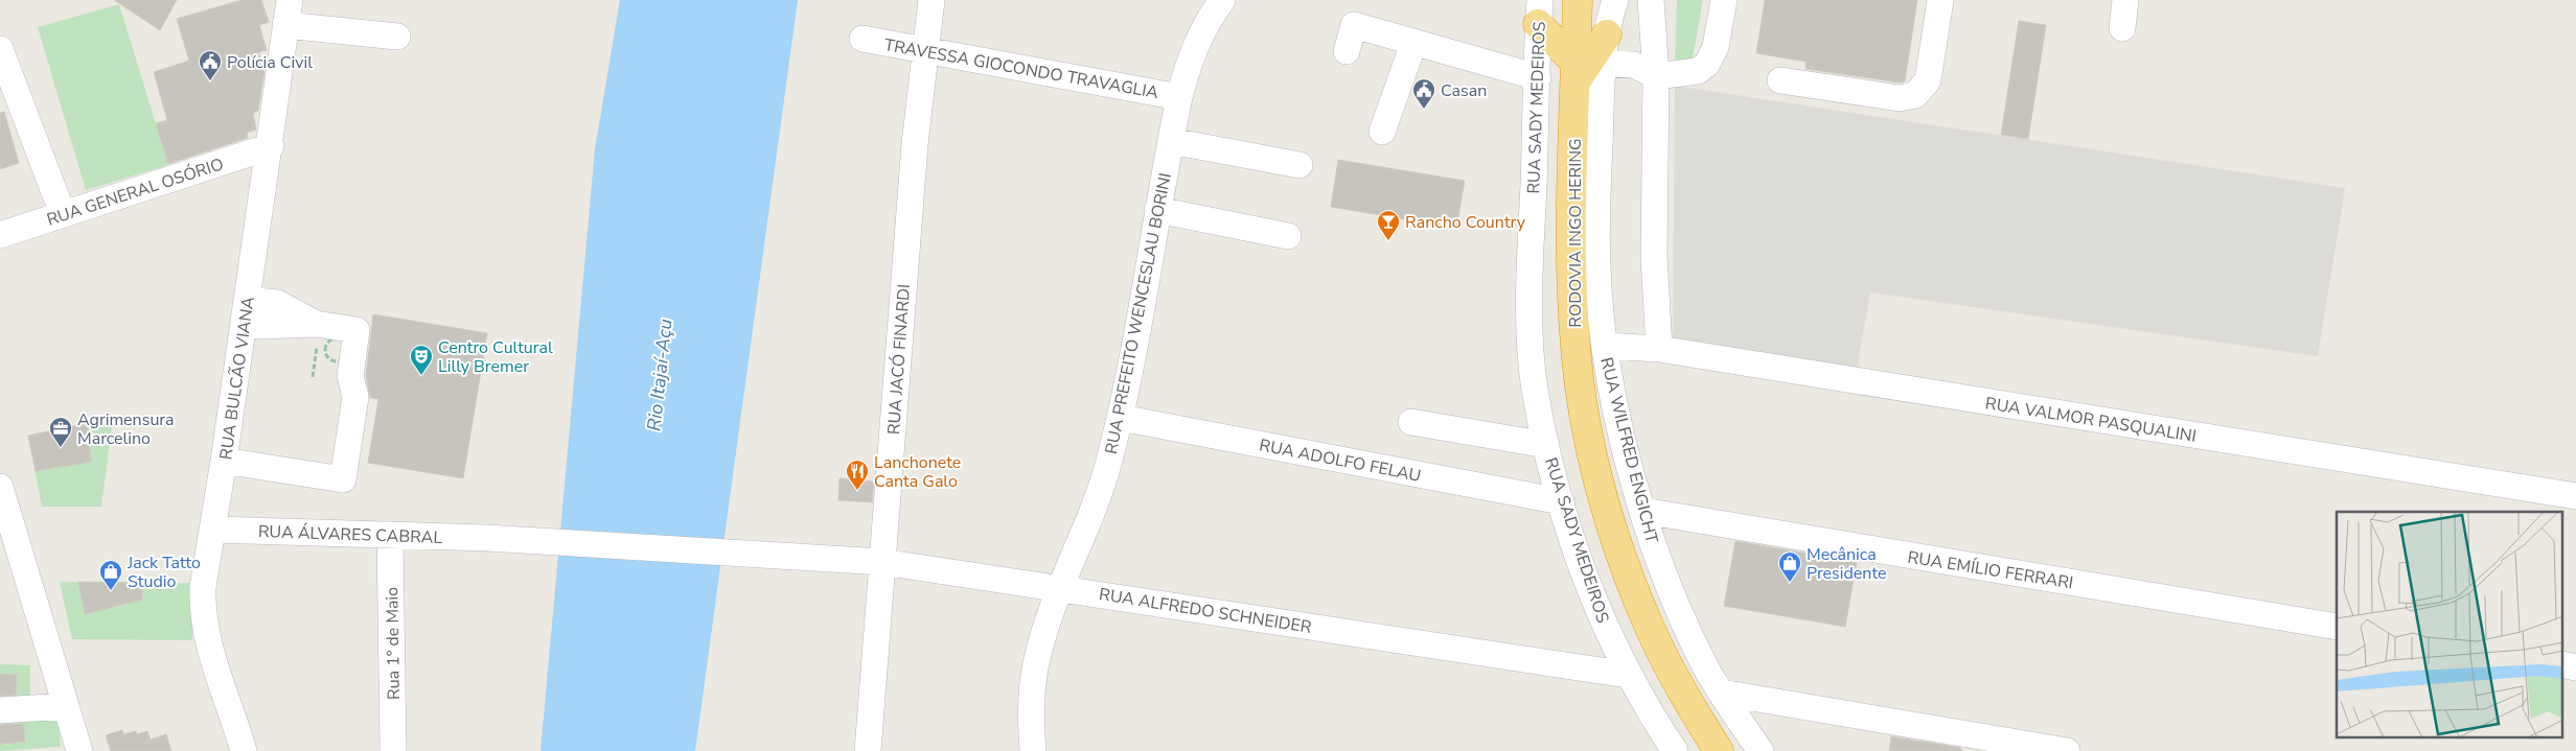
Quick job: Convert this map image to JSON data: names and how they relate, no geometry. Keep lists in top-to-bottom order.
{
  "streets": {
    "highway": ["RODOVIA INGO HERING"],
    "street": [
      "TRAVESSA GIOCONDO TRAVAGLIA",
      "RUA SADY MEDEIROS",
      "RUA GENERAL OSÓRIO",
      "RUA PREFEITO WENCESLAU BORINI",
      "RUA JACÓ FINARDI",
      "RUA BULCÃO VIANA",
      "RUA VALMOR PASQUALINI",
      "RUA WILFRED ENGICHT",
      "RUA ADOLFO FELAU",
      "RUA ÁLVARES CABRAL",
      "RUA EMÍLIO FERRARI",
      "RUA ALFREDO SCHNEIDER",
      "Rua 1º de Maio"
    ]
  },
  "crossings": [
    ["TRAVESSA GIOCONDO TRAVAGLIA", "RUA PREFEITO WENCESLAU BORINI"],
    ["TRAVESSA GIOCONDO TRAVAGLIA", "RUA JACÓ FINARDI"],
    ["RUA SADY MEDEIROS", "RUA ADOLFO FELAU"],
    ["RUA SADY MEDEIROS", "RUA ALFREDO SCHNEIDER"],
    ["RUA GENERAL OSÓRIO", "RUA BULCÃO VIANA"],
    ["RODOVIA INGO HERING", "RUA WILFRED ENGICHT"],
    ["RUA PREFEITO WENCESLAU BORINI", "RUA ADOLFO FELAU"],
    ["RUA PREFEITO WENCESLAU BORINI", "RUA ALFREDO SCHNEIDER"],
    ["RUA JACÓ FINARDI", "RUA ALFREDO SCHNEIDER"],
    ["RUA BULCÃO VIANA", "RUA ÁLVARES CABRAL"],
    ["RUA VALMOR PASQUALINI", "RUA WILFRED ENGICHT"],
    ["RUA WILFRED ENGICHT", "RUA EMÍLIO FERRARI"],
    ["RUA ÁLVARES CABRAL", "RUA ALFREDO SCHNEIDER"],
    ["RUA ÁLVARES CABRAL", "Rua 1º de Maio"]
  ],
  "water": ["Rio Itajaí-Açu"],
  "places": {
    "public building": ["Polícia Civil", "Casan"],
    "bar": ["Rancho Country"],
    "theatre": ["Centro Cultural Lilly Bremer"],
    "office": ["Agrimensura Marcelino"],
    "restaurant": ["Lanchonete Canta Galo"],
    "shop": ["Mecânica Presidente", "Jack Tatto Studio"]
  }
}
